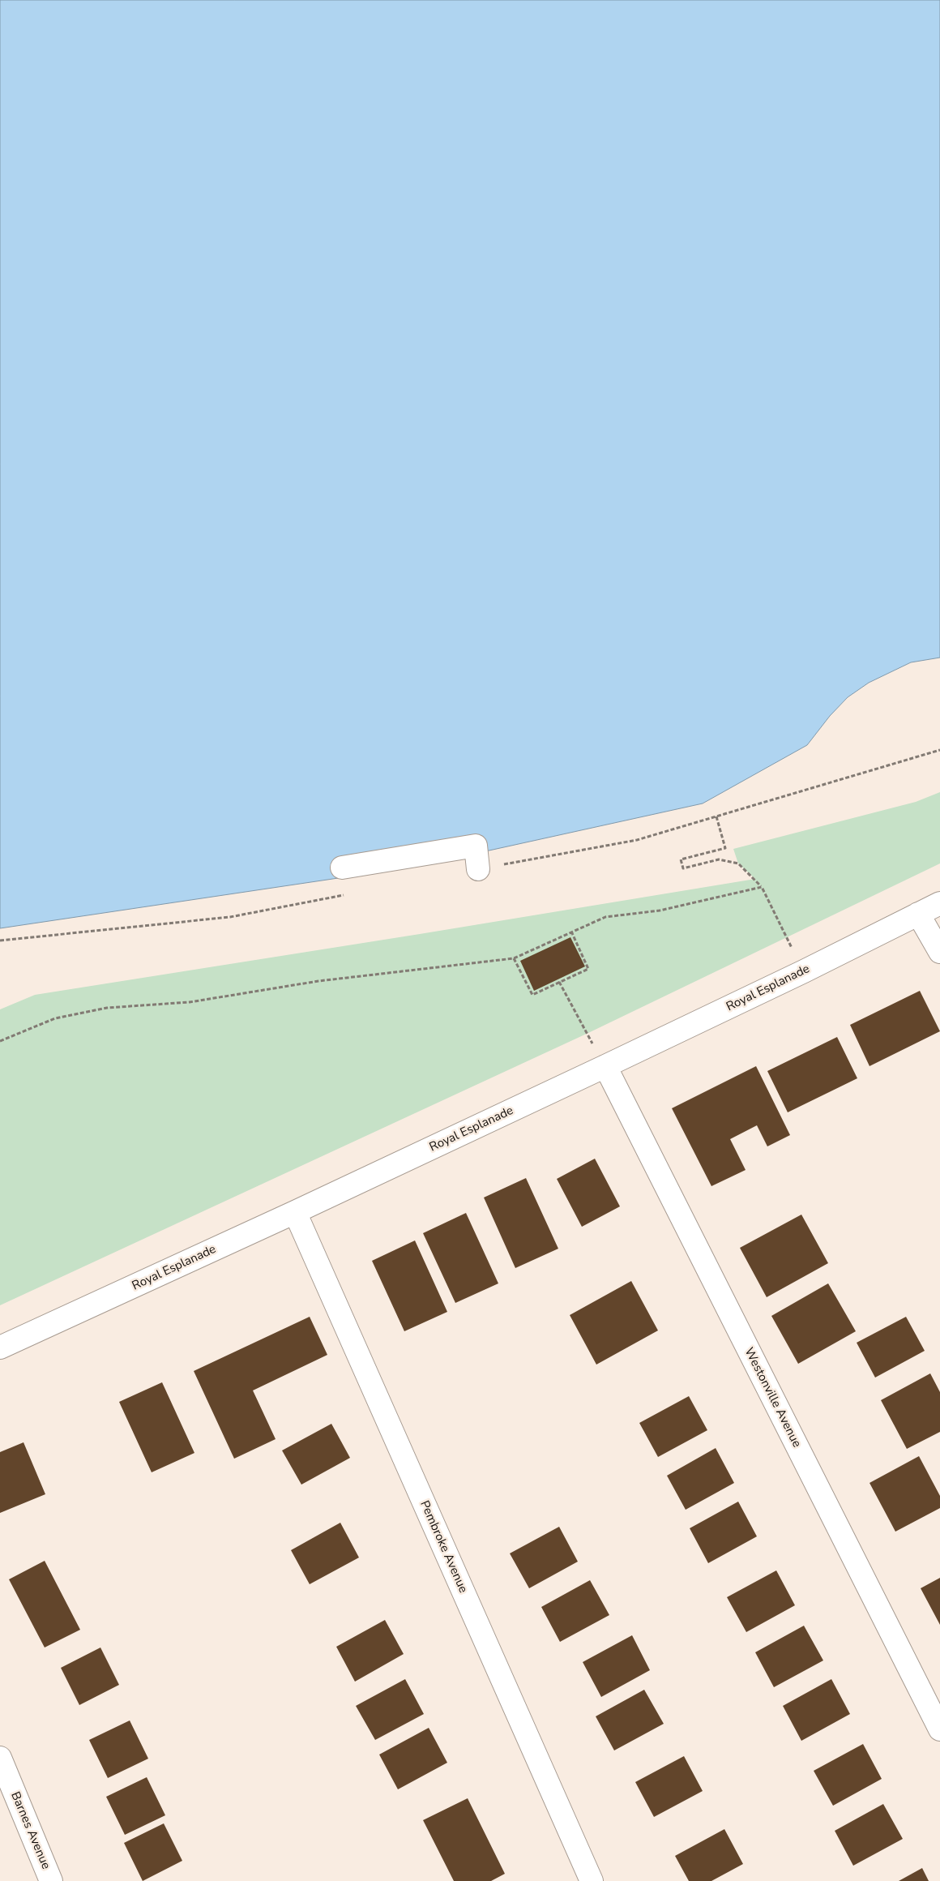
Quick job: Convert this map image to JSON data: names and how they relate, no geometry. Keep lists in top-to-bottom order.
{
  "streets": {
    "street": [
      "Royal Esplanade",
      "Westonville Avenue",
      "Pembroke Avenue",
      "Barnes Avenue"
    ]
  },
  "crossings": [
    ["Royal Esplanade", "Westonville Avenue"],
    ["Royal Esplanade", "Pembroke Avenue"]
  ]
}
